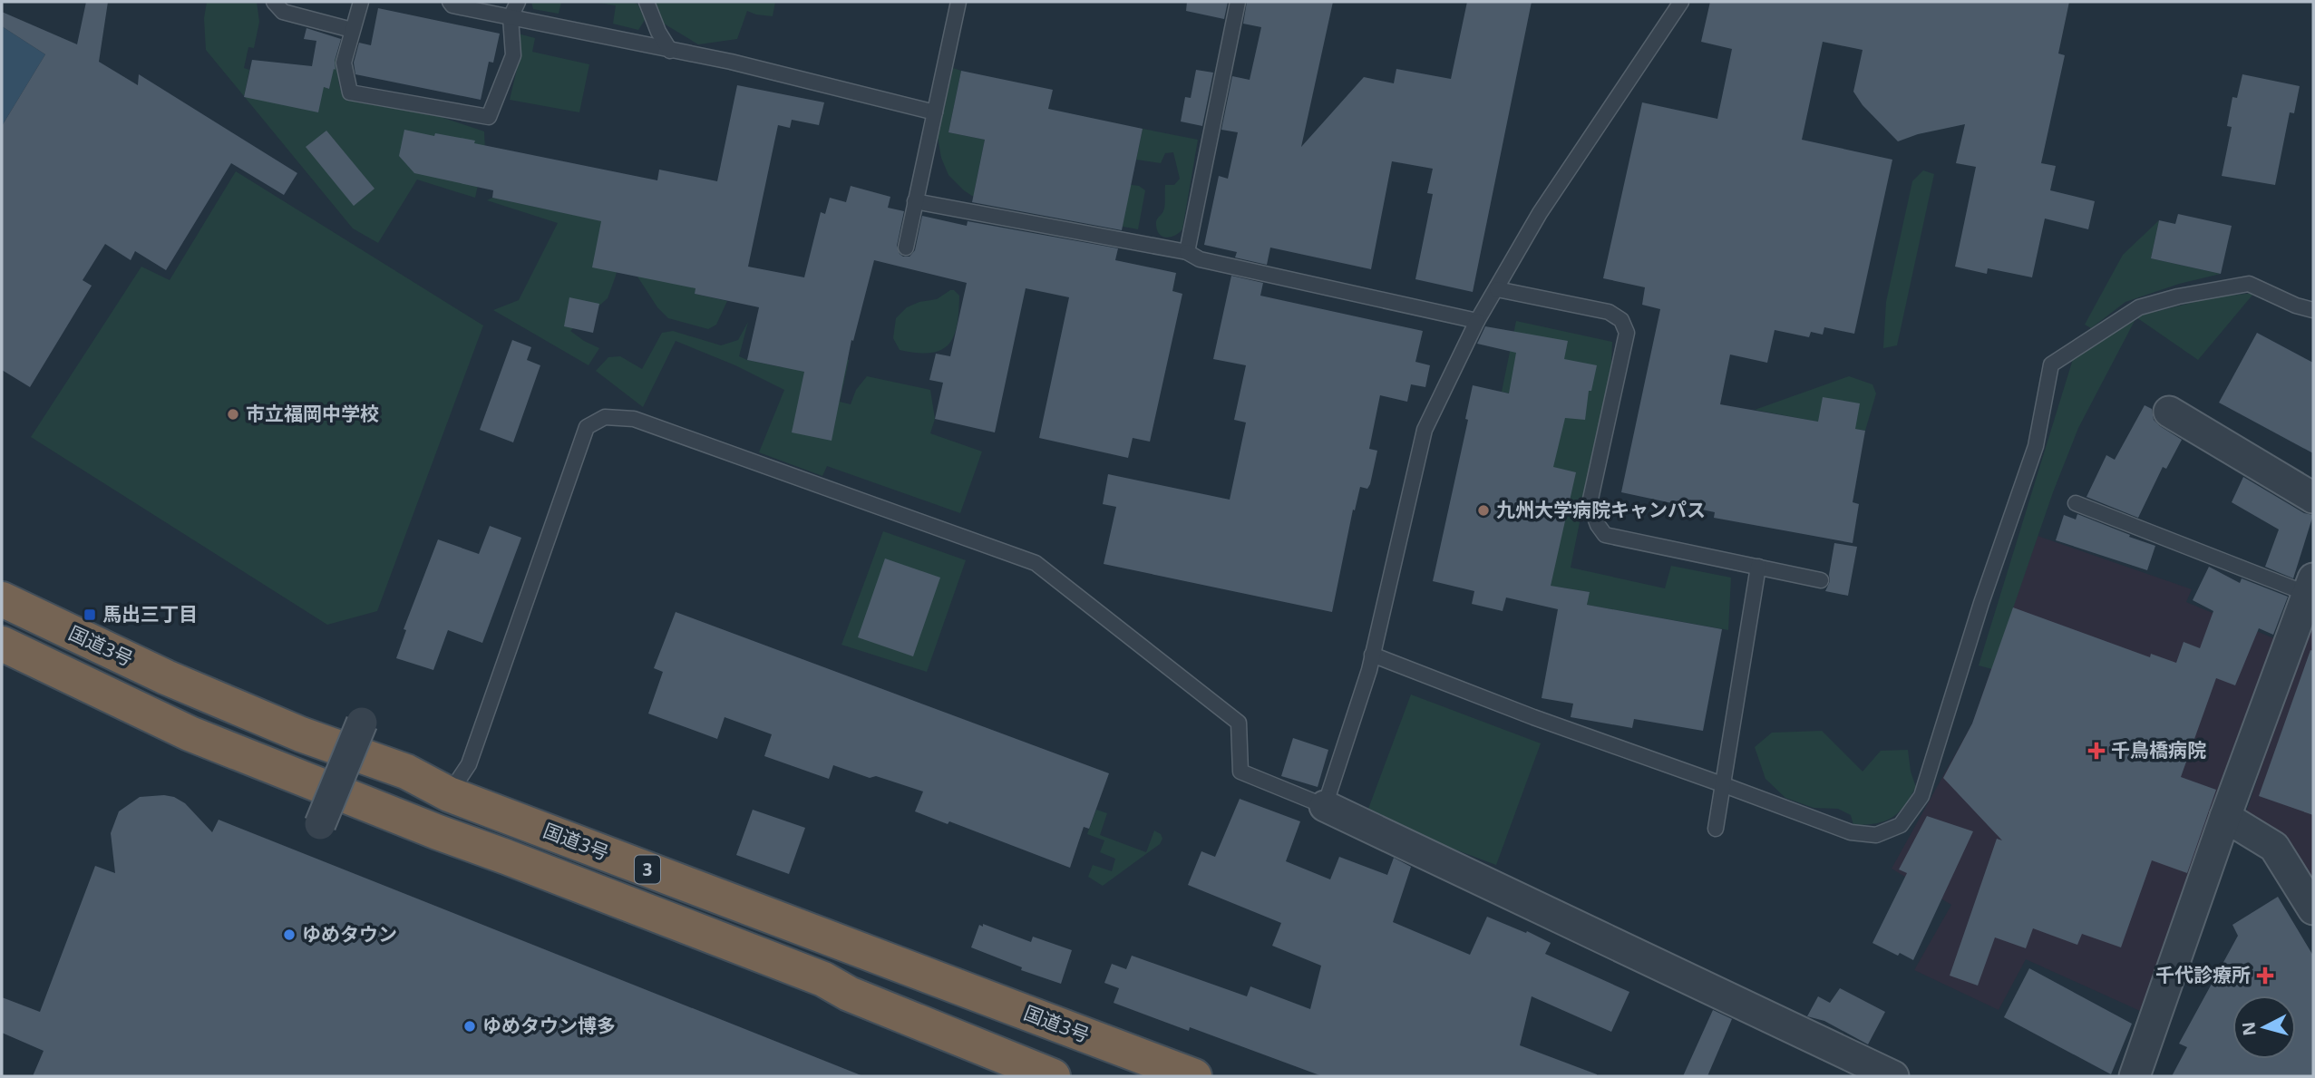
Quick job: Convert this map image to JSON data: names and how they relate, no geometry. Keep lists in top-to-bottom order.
{
  "streets": {
    "highway": ["国道3号", "3"]
  },
  "places": {
    "other": [
      "市立福岡中学校",
      "九州大学病院キャンパス",
      "ゆめタウン",
      "ゆめタウン博多"
    ],
    "transit": ["馬出三丁目"],
    "health": ["千鳥橋病院", "千代診療所"]
  },
  "north": "left"
}
